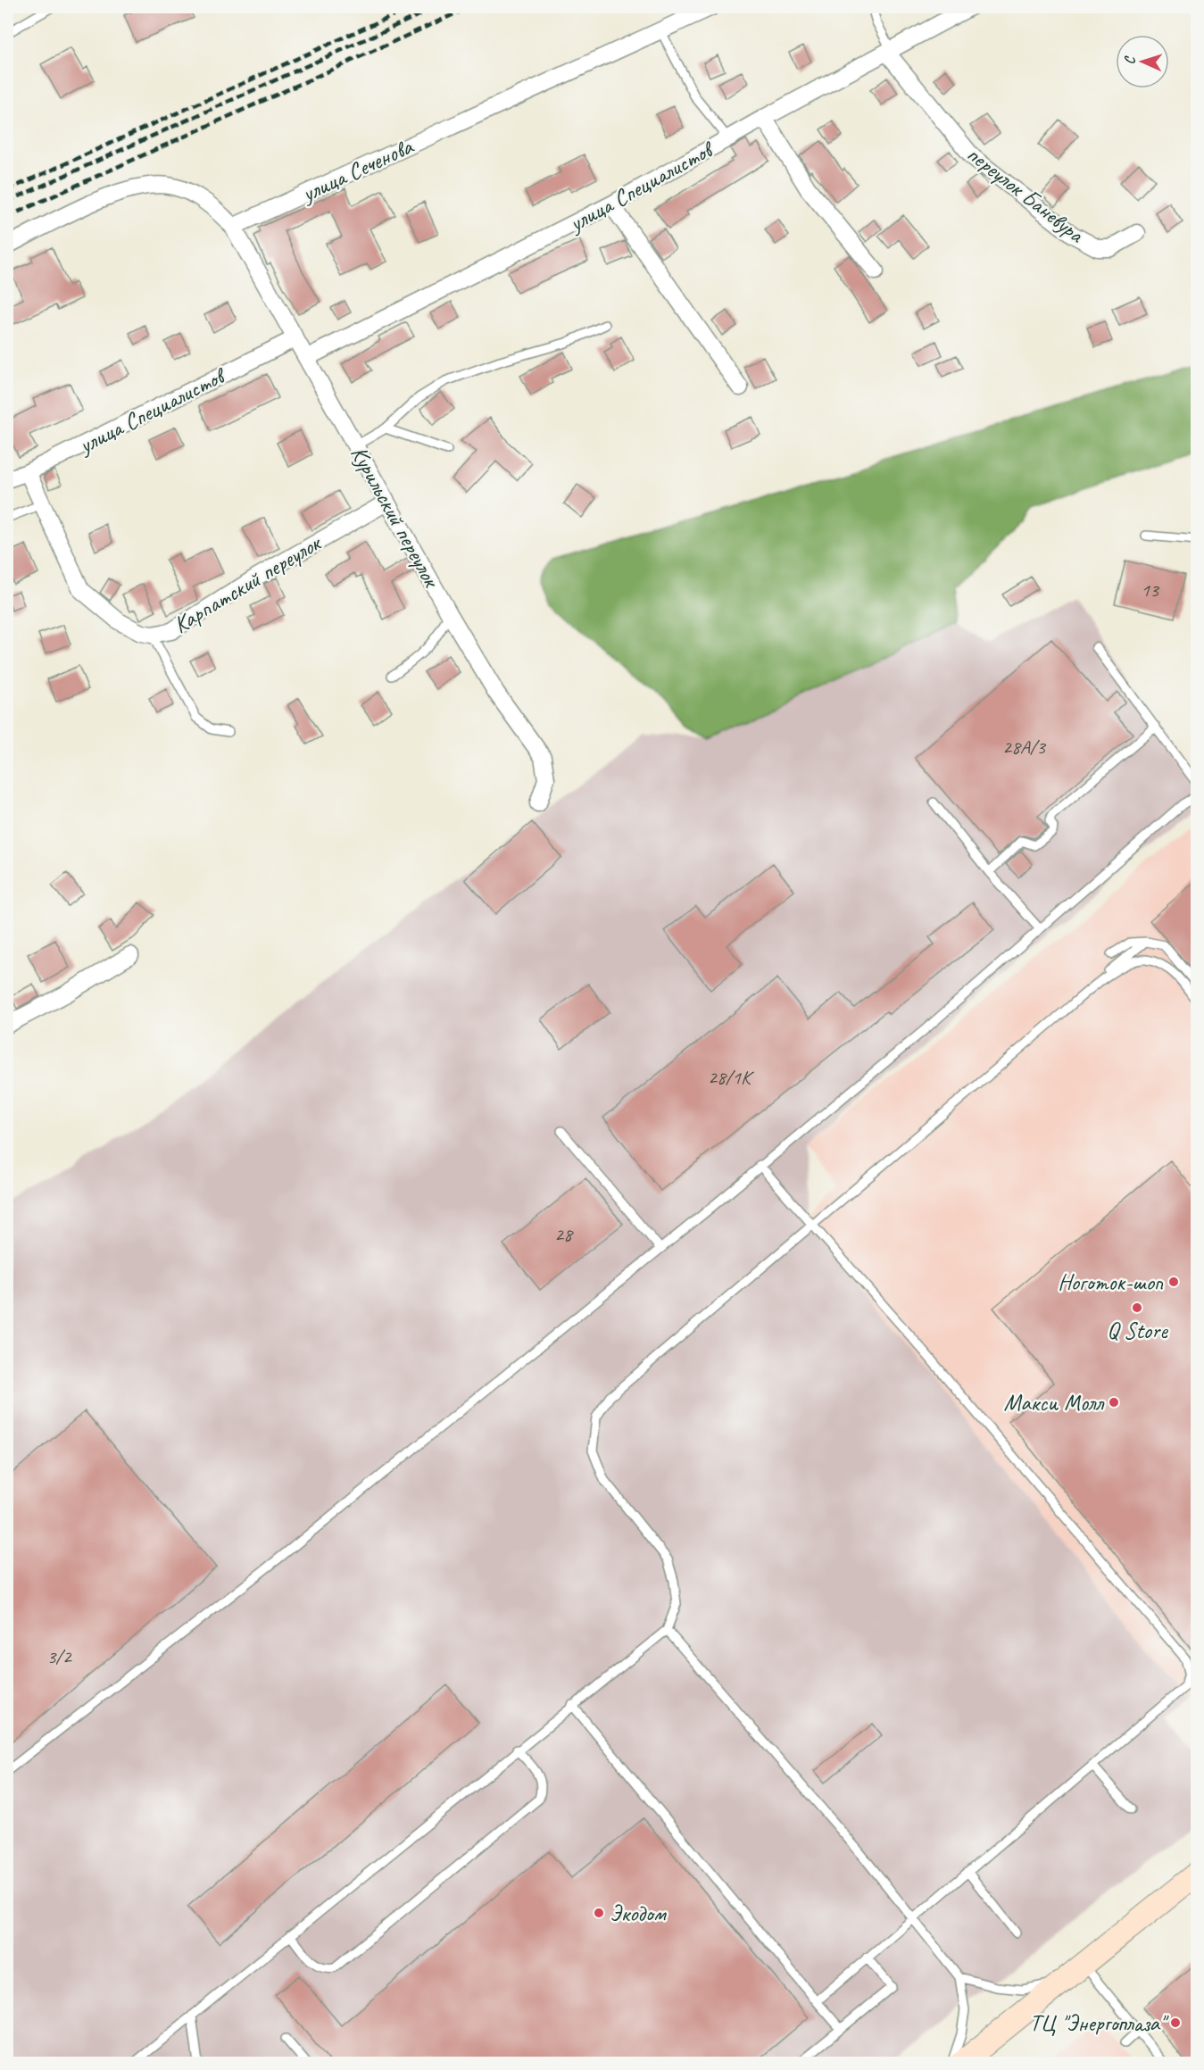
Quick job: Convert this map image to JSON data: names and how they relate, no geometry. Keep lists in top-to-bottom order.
{
  "streets": {
    "street": [
      "улица Сеченова",
      "улица Специалистов",
      "переулок Баневура",
      "Курильский переулок",
      "Карпатский переулок"
    ]
  },
  "crossings": [
    ["улица Сеченова", "Курильский переулок"],
    ["улица Специалистов", "переулок Баневура"],
    ["улица Специалистов", "Курильский переулок"],
    ["улица Специалистов", "Карпатский переулок"],
    ["Курильский переулок", "Карпатский переулок"]
  ],
  "places": [
    "Ноготок-шоп",
    "Q Store",
    "Макси Молл",
    "Экодом",
    "ТЦ \"Энергоплаза\""
  ],
  "house_numbers": [
    "13",
    "28А/3",
    "28/1К",
    "28",
    "3/2"
  ],
  "north": "left"
}
